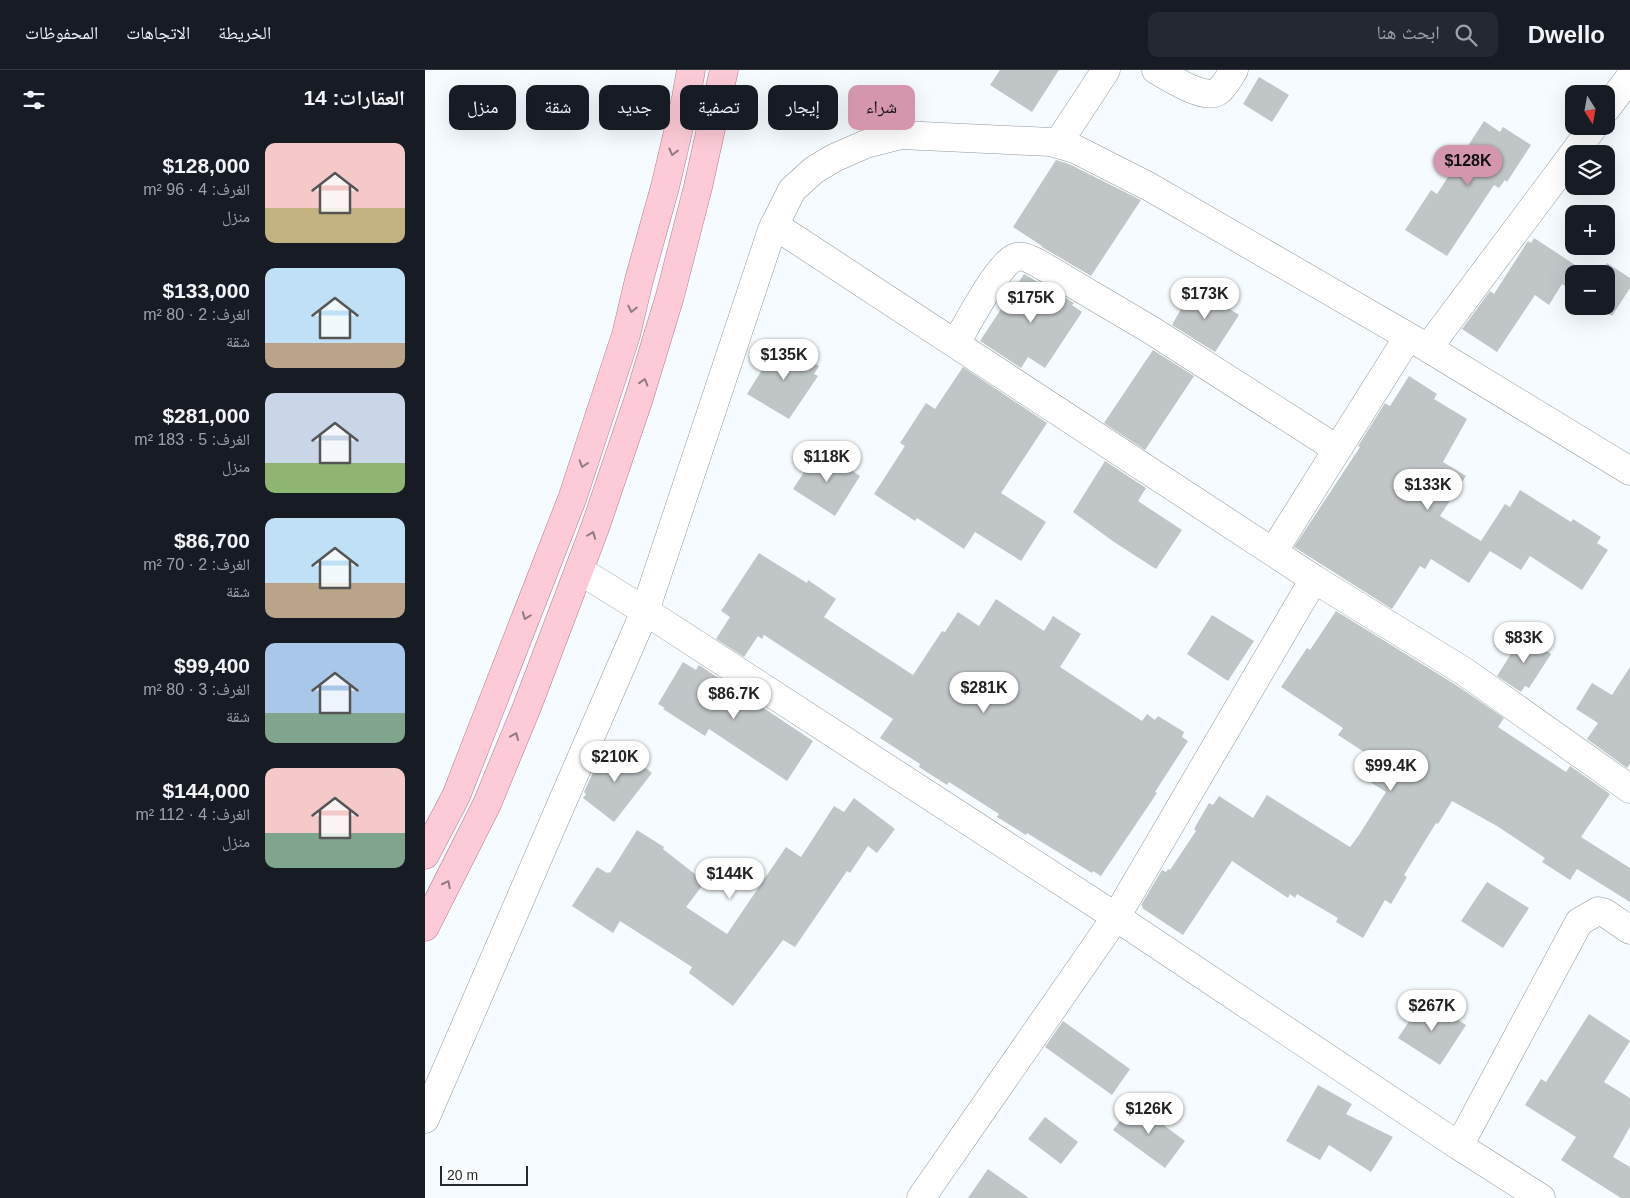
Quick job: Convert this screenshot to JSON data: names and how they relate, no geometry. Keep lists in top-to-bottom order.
{
  "scale_bar": "20 m",
  "north": "bottom",
  "page": {
    "header": "Dwello",
    "search": "ابحث هنا",
    "nav": ["الخريطة", "الاتجاهات", "المحفوظات"],
    "heading": "العقارات: 14",
    "map_buttons": ["+", "−"],
    "chip": [
      "شراء",
      "إيجار",
      "تصفية",
      "جديد",
      "شقة",
      "منزل"
    ],
    "list": [
      {
        "name": "$128,000",
        "note": "الغرف: 4 · 96 m² · منزل"
      },
      {
        "name": "$133,000",
        "note": "الغرف: 2 · 80 m² · شقة"
      },
      {
        "name": "$281,000",
        "note": "الغرف: 5 · 183 m² · منزل"
      },
      {
        "name": "$86,700",
        "note": "الغرف: 2 · 70 m² · شقة"
      },
      {
        "name": "$99,400",
        "note": "الغرف: 3 · 80 m² · شقة"
      },
      {
        "name": "$144,000",
        "note": "الغرف: 4 · 112 m² · منزل"
      }
    ],
    "price": [
      "$128K",
      "$173K",
      "$175K",
      "$135K",
      "$118K",
      "$133K",
      "$83K",
      "$281K",
      "$86.7K",
      "$210K",
      "$99.4K",
      "$144K",
      "$267K",
      "$126K"
    ],
    "scale": "20 m"
  }
}
